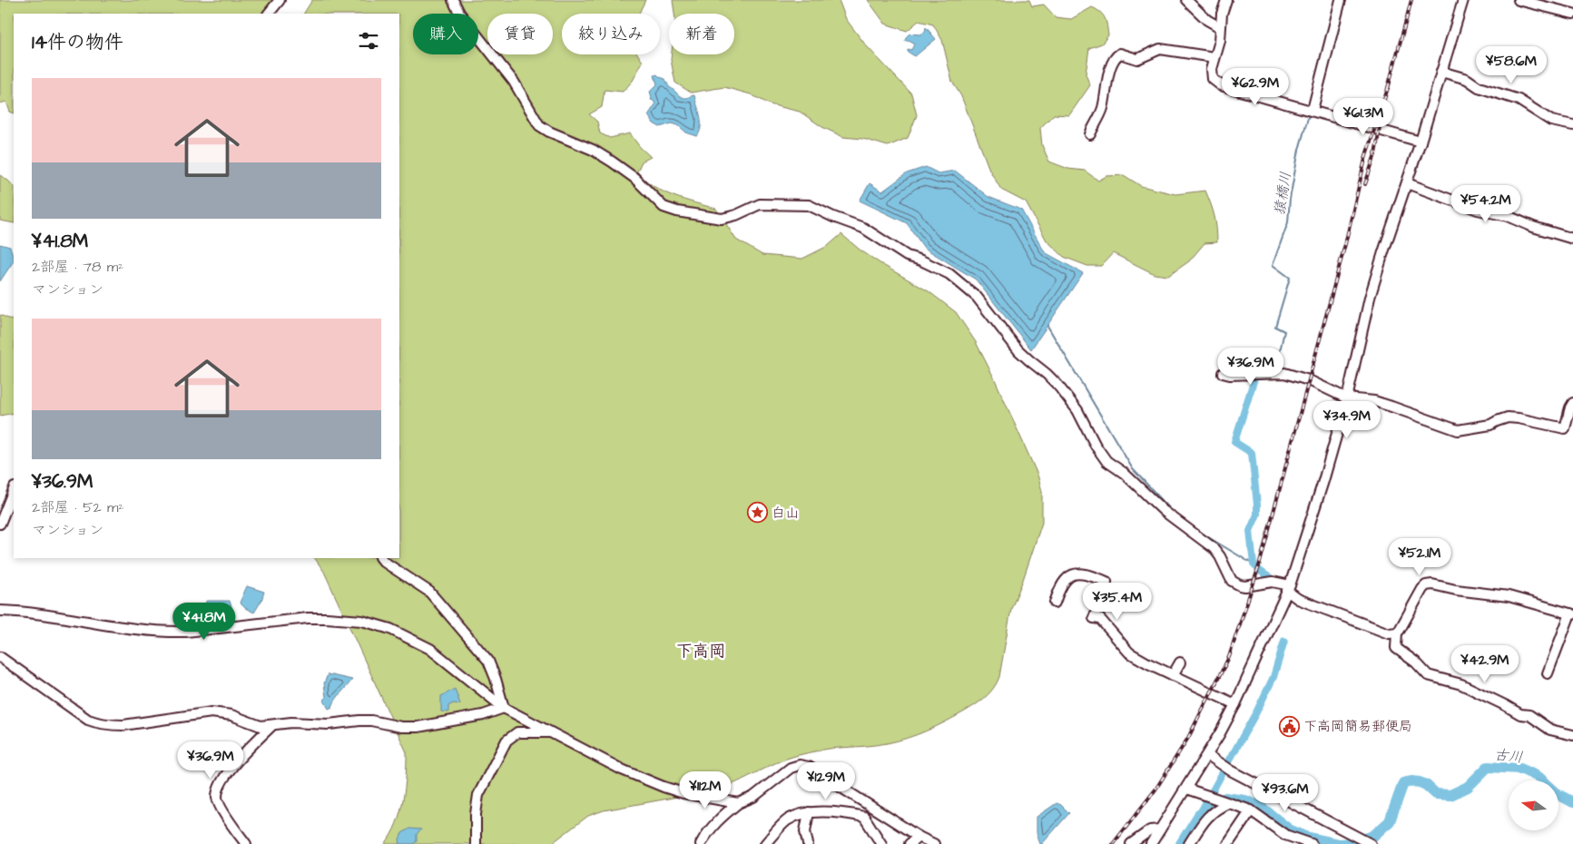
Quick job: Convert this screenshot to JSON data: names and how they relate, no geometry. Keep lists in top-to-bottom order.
{
  "districts": ["下高岡"],
  "water": ["猿橋川", "古川"],
  "places": {
    "place": ["白山"],
    "public building": ["下高岡簡易郵便局"]
  },
  "north": "left",
  "page": {
    "chip": [
      "購入",
      "賃貸",
      "絞り込み",
      "新着"
    ],
    "heading": "14件の物件",
    "price": [
      "¥58.6M",
      "¥62.9M",
      "¥61.3M",
      "¥54.2M",
      "¥36.9M",
      "¥34.9M",
      "¥52.1M",
      "¥35.4M",
      "¥41.8M",
      "¥42.9M",
      "¥36.9M",
      "¥129M",
      "¥112M",
      "¥93.6M"
    ],
    "list": [
      {
        "name": "¥41.8M",
        "note": "2部屋 · 78 m² · マンション"
      },
      {
        "name": "¥36.9M",
        "note": "2部屋 · 52 m² · マンション"
      }
    ]
  }
}
